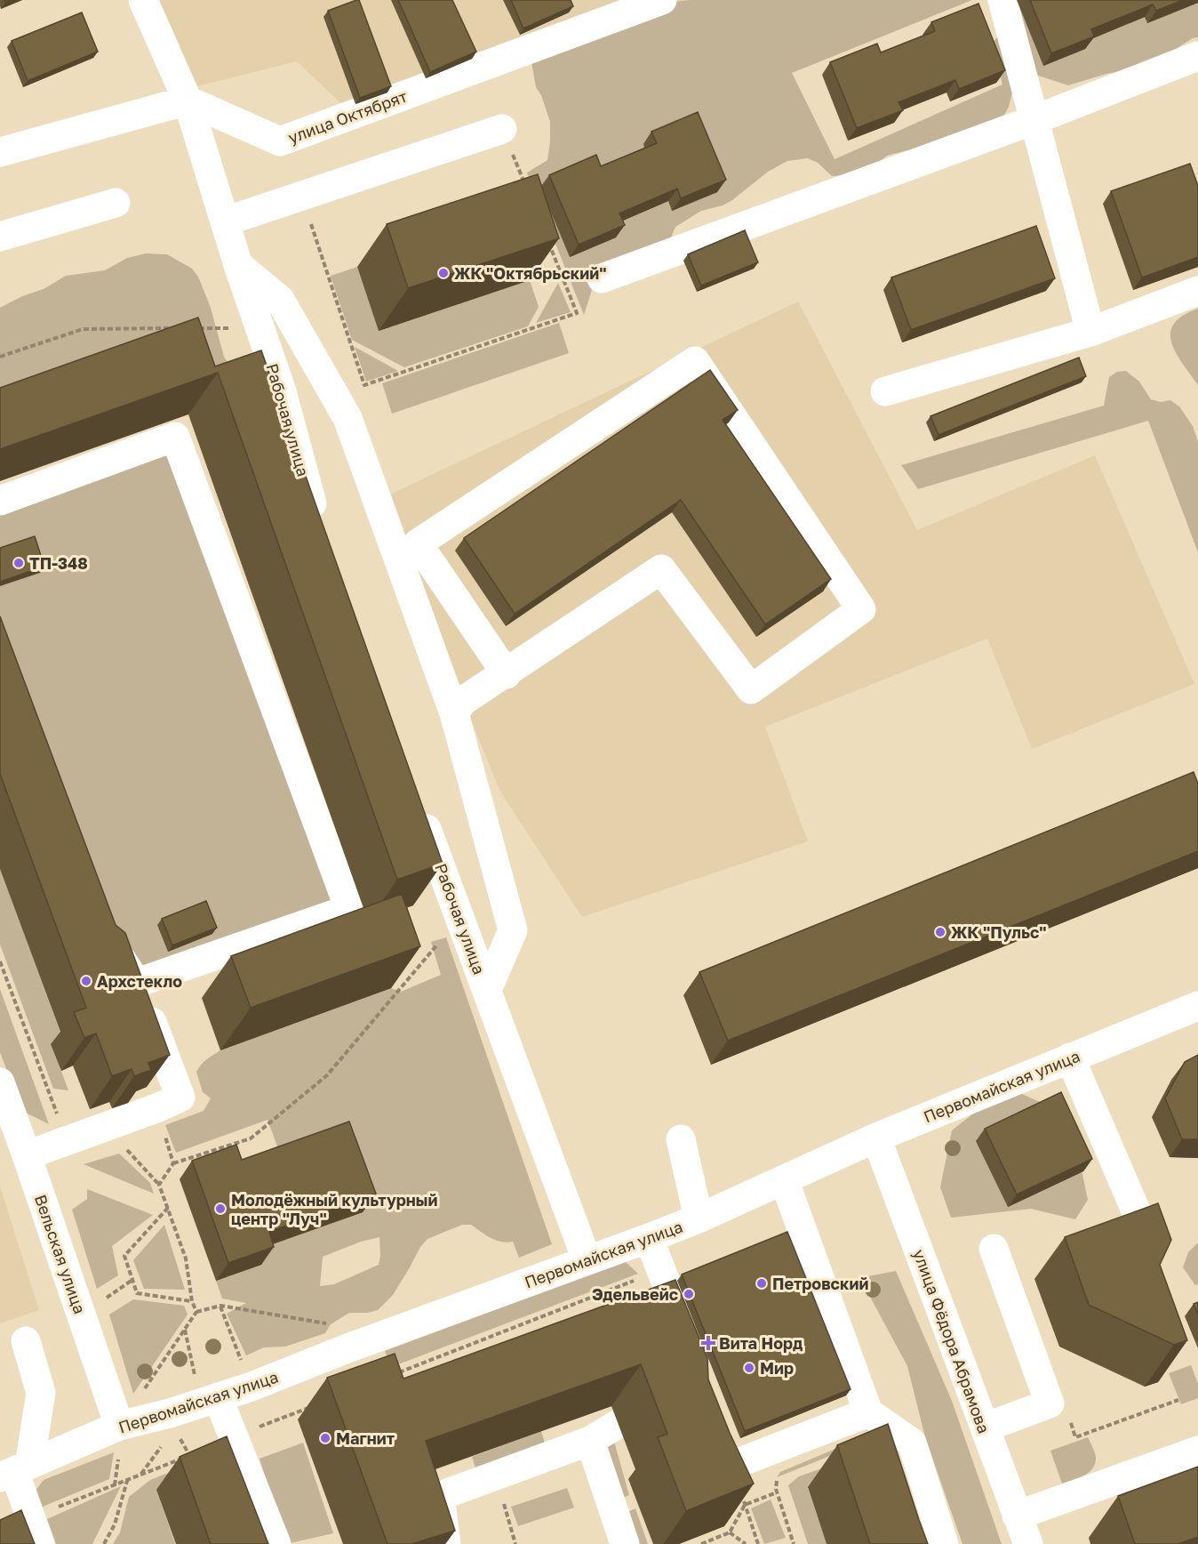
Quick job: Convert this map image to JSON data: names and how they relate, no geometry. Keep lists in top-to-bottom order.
{
  "streets": {
    "street": [
      "улица Октябрят",
      "Рабочая улица",
      "Первомайская улица",
      "Вельская улица",
      "улица Фёдора Абрамова"
    ]
  },
  "crossings": [
    ["улица Октябрят", "Рабочая улица"],
    ["Рабочая улица", "Первомайская улица"],
    ["Первомайская улица", "Вельская улица"],
    ["Первомайская улица", "улица Фёдора Абрамова"]
  ],
  "places": {
    "other": [
      "ЖК \"Октябрьский\"",
      "ТП-348",
      "ЖК \"Пульс\"",
      "Архстекло",
      "Молодёжный культурный центр \"Луч\"",
      "Петровский",
      "Эдельвейс",
      "Мир",
      "Магнит"
    ],
    "health": ["Вита Норд"]
  }
}
